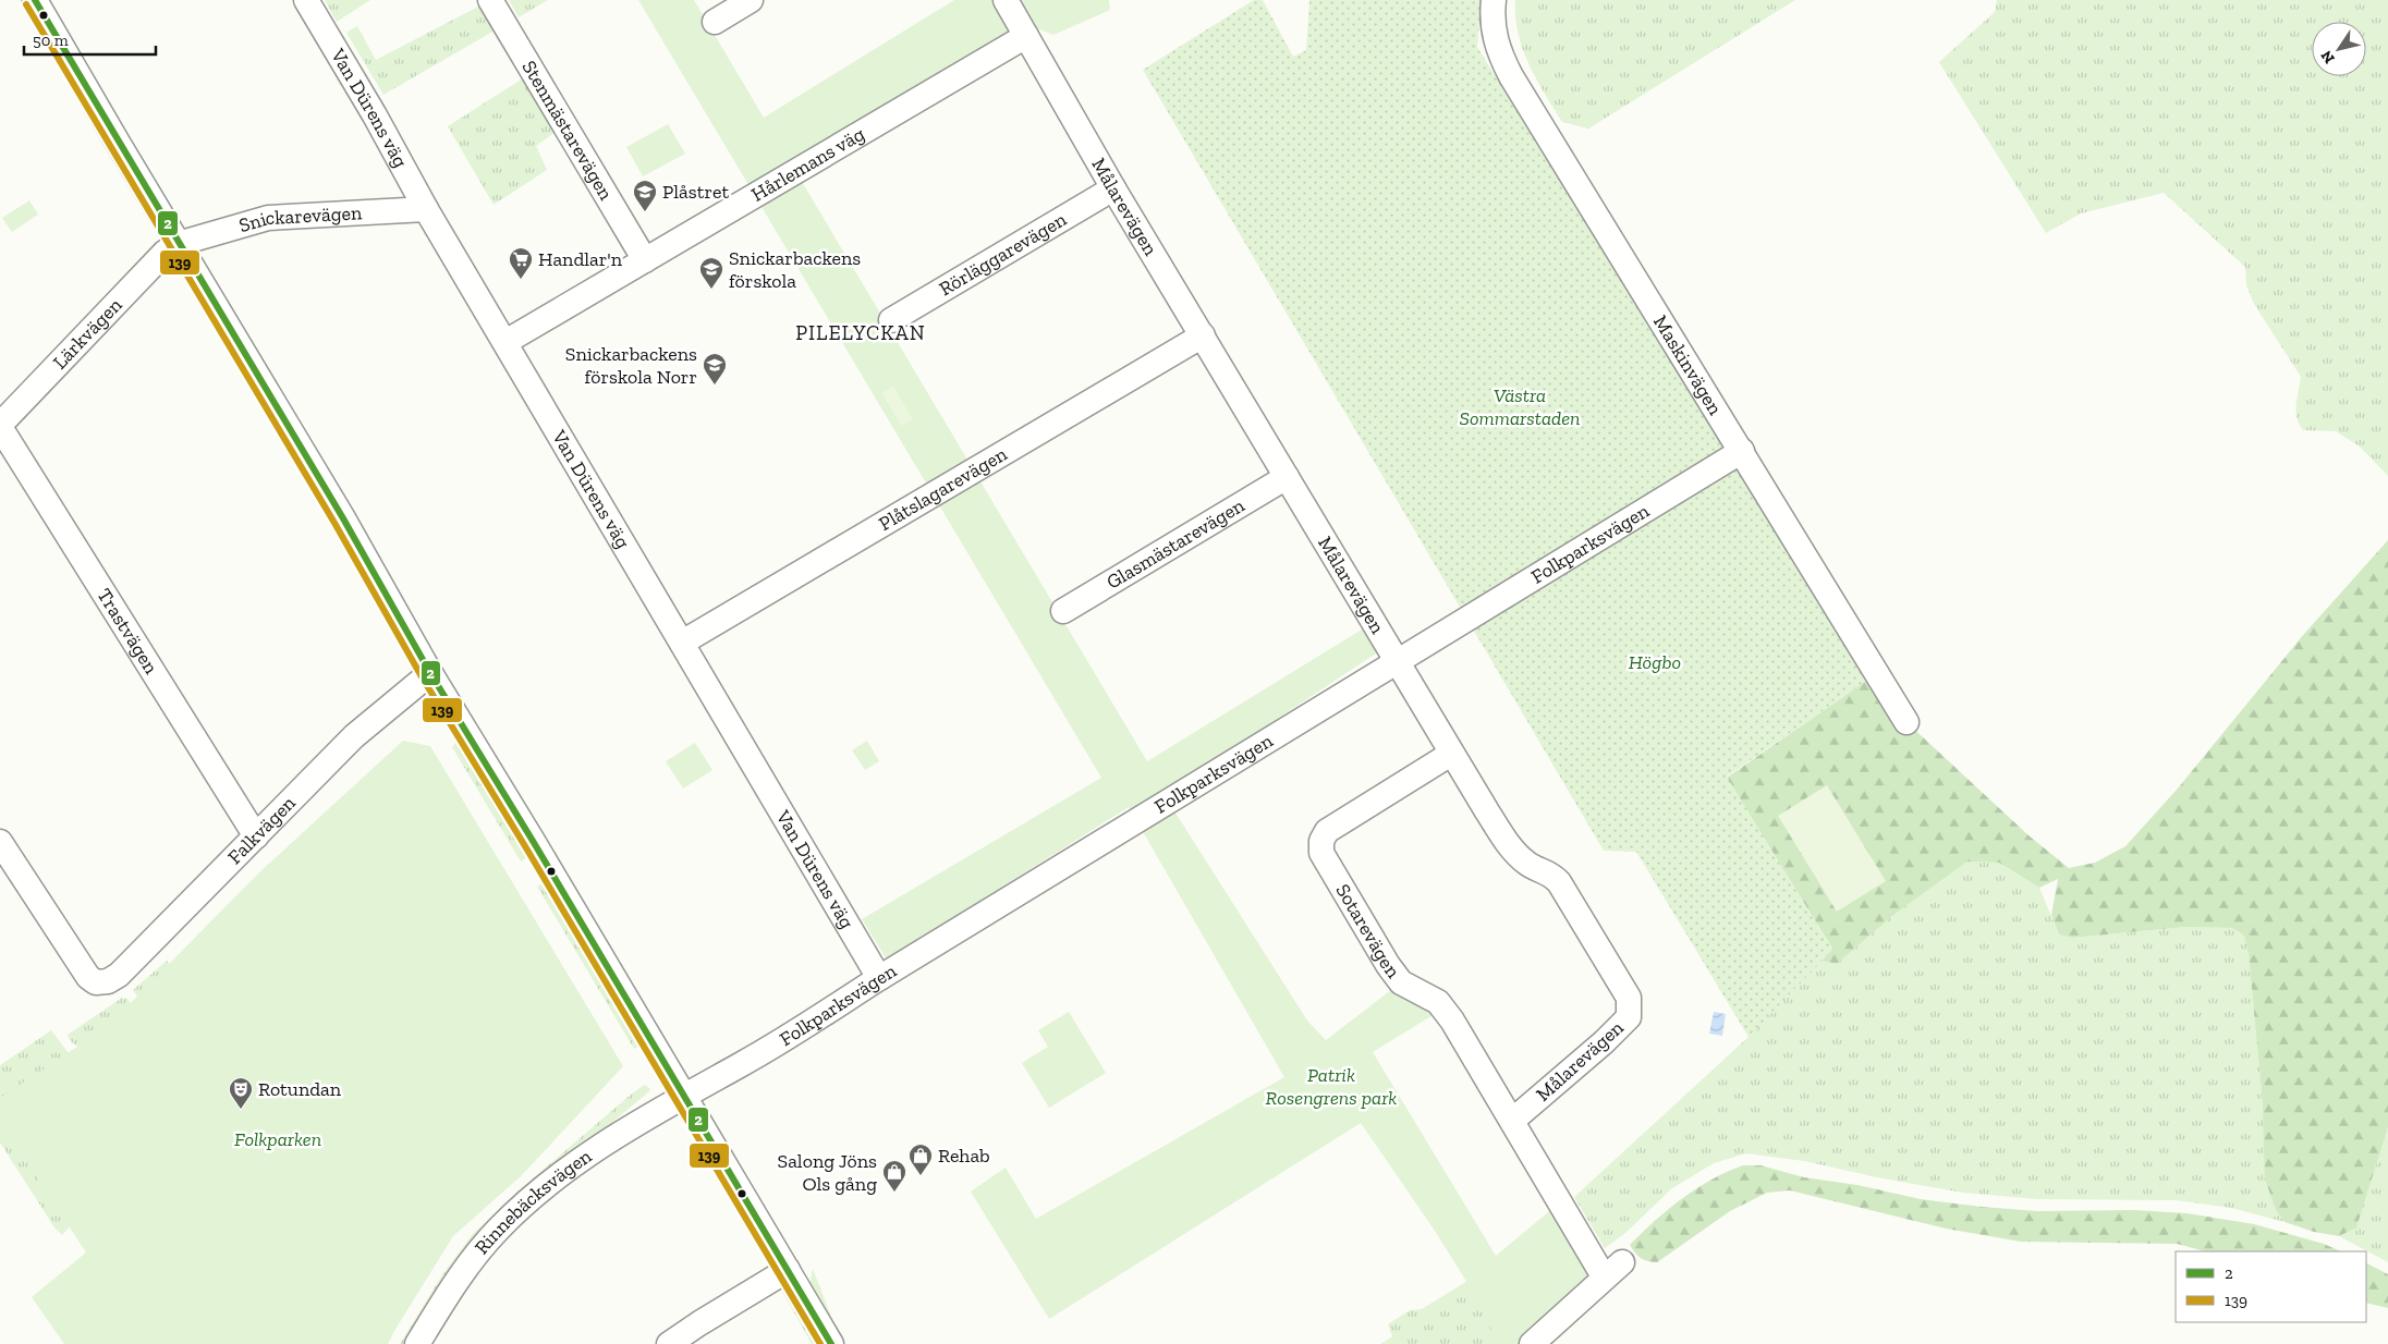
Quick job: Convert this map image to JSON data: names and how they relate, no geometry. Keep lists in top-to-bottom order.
{
  "streets": {
    "street": [
      "Van Dürens väg",
      "Stenmästarevägen",
      "Hårlemans väg",
      "Målarevägen",
      "Snickarevägen",
      "Rörläggarevägen",
      "Lärkvägen",
      "Maskinvägen",
      "Plåtslagarevägen",
      "Glasmästarevägen",
      "Folkparksvägen",
      "Trastvägen",
      "Falkvägen",
      "Sotarevägen",
      "Rinnebäcksvägen"
    ]
  },
  "crossings": [
    ["Van Dürens väg", "Hårlemans väg"],
    ["Van Dürens väg", "Snickarevägen"],
    ["Van Dürens väg", "Plåtslagarevägen"],
    ["Van Dürens väg", "Folkparksvägen"],
    ["Stenmästarevägen", "Hårlemans väg"],
    ["Hårlemans väg", "Målarevägen"],
    ["Målarevägen", "Rörläggarevägen"],
    ["Målarevägen", "Plåtslagarevägen"],
    ["Målarevägen", "Glasmästarevägen"],
    ["Målarevägen", "Folkparksvägen"],
    ["Målarevägen", "Sotarevägen"],
    ["Snickarevägen", "Lärkvägen"],
    ["Lärkvägen", "Trastvägen"],
    ["Maskinvägen", "Folkparksvägen"],
    ["Folkparksvägen", "Rinnebäcksvägen"],
    ["Trastvägen", "Falkvägen"]
  ],
  "districts": ["PILELYCKAN"],
  "parks": [
    "Västra Sommarstaden",
    "Högbo",
    "Patrik Rosengrens park",
    "Folkparken"
  ],
  "places": {
    "school or university": ["Plåstret", "Snickarbackens förskola", "Snickarbackens förskola Norr"],
    "supermarket": ["Handlar'n"],
    "theatre": ["Rotundan"],
    "shop": ["Rehab", "Salong Jöns Ols gång"]
  },
  "lines": ["transit line 2", "transit line 139"],
  "legend": ["2", "139"],
  "scale_bar": "50 m",
  "north": "bottom left"
}
